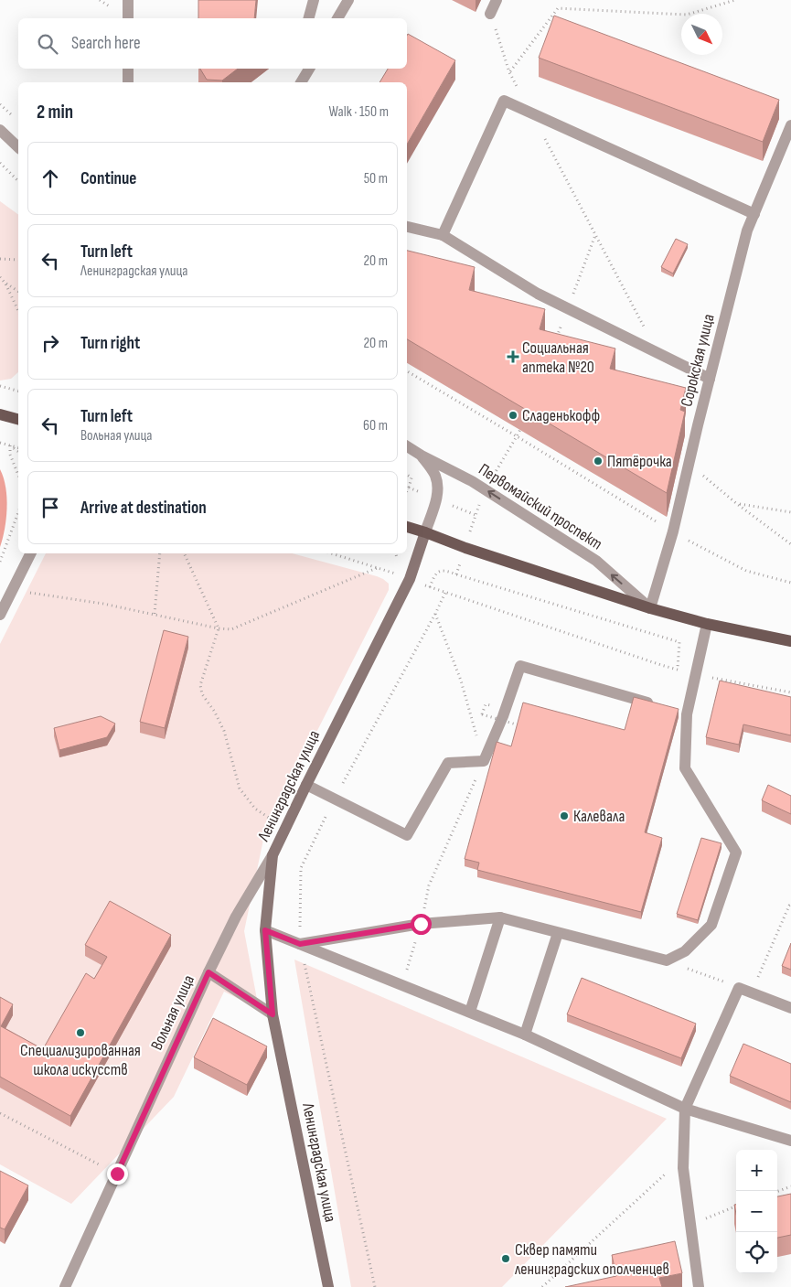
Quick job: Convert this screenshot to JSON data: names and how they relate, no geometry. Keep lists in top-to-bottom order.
{
  "streets": {
    "main road": ["Первомайский проспект", "Ленинградская улица"],
    "street": ["Сорокская улица", "Вольная улица"]
  },
  "crossings": [
    ["Сорокская улица", "Первомайский проспект"],
    ["Первомайский проспект", "Ленинградская улица"],
    ["Ленинградская улица", "Вольная улица"]
  ],
  "one_way": ["Первомайский проспект"],
  "places": {
    "health": ["Социальная аптека №20"],
    "other": [
      "Сладенькофф",
      "Пятёрочка",
      "Калевала",
      "Специализированная школа искусств",
      "Сквер памяти ленинградских ополченцев"
    ]
  },
  "north": "bottom right",
  "page": {
    "search": "Search here",
    "heading": ["2 min", "Walk · 150 m"],
    "list": [
      ["Continue", "50 m"],
      ["Turn left", "Ленинградская улица", "20 m"],
      ["Turn right", "20 m"],
      ["Turn left", "Вольная улица", "60 m"],
      "Arrive at destination"
    ],
    "map_buttons": ["+", "−"]
  }
}
